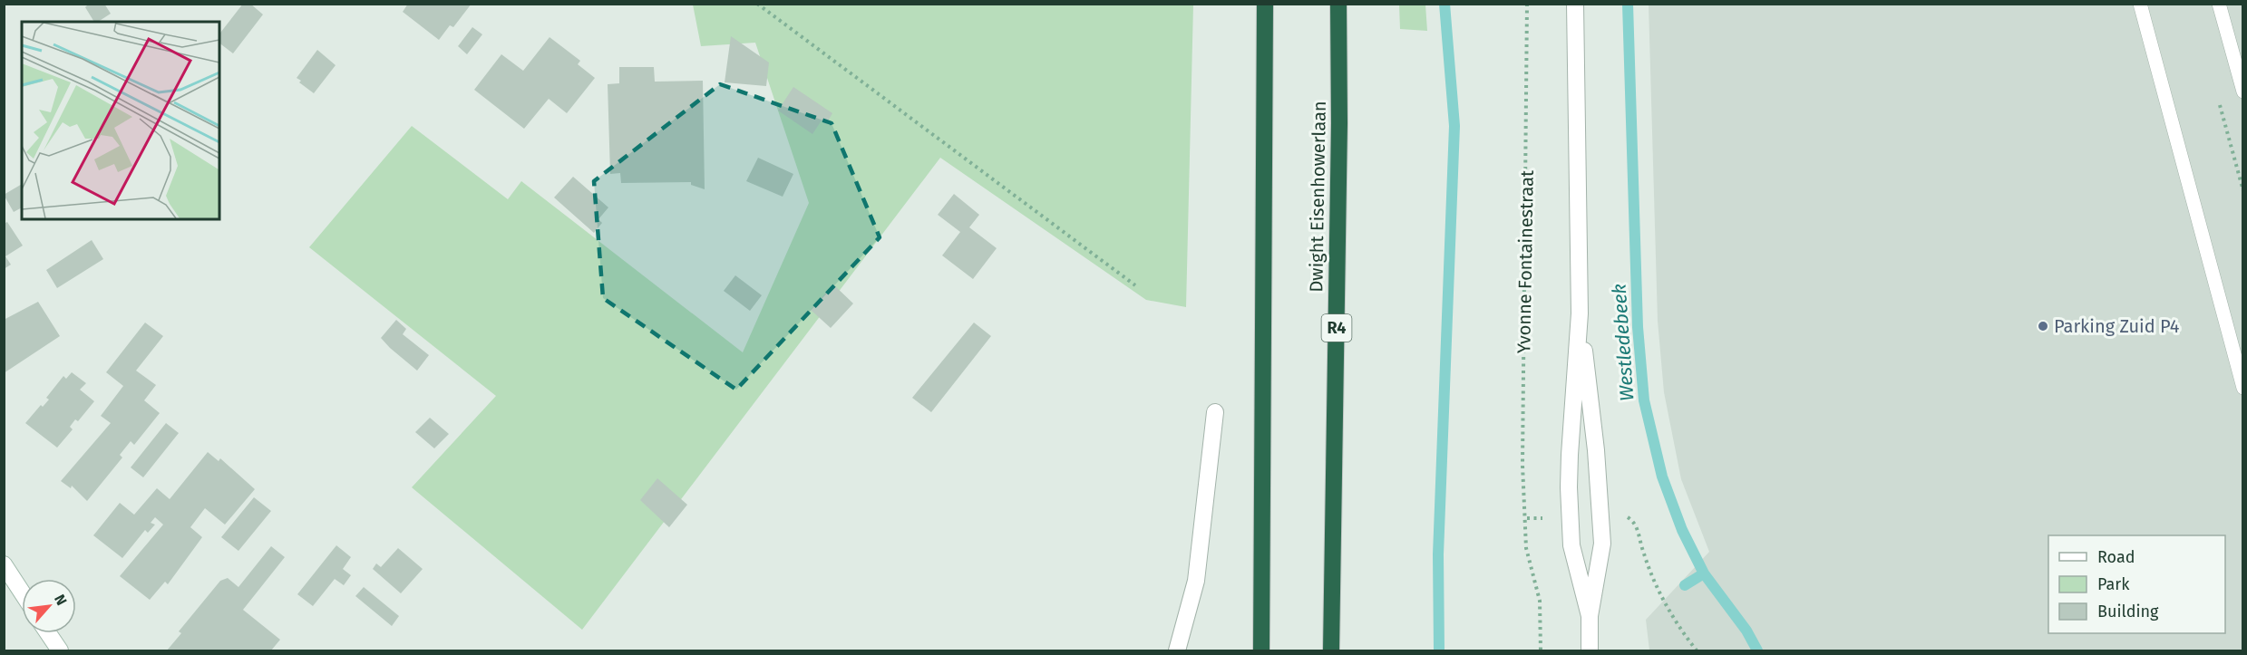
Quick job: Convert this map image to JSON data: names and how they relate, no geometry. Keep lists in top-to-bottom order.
{
  "streets": {
    "highway": ["Dwight Eisenhowerlaan", "R4"],
    "path": ["Yvonne Fontainestraat"]
  },
  "water": ["Westledebeek"],
  "places": ["Parking Zuid P4"],
  "legend": ["Road", "Park", "Building"],
  "north": "top right"
}
